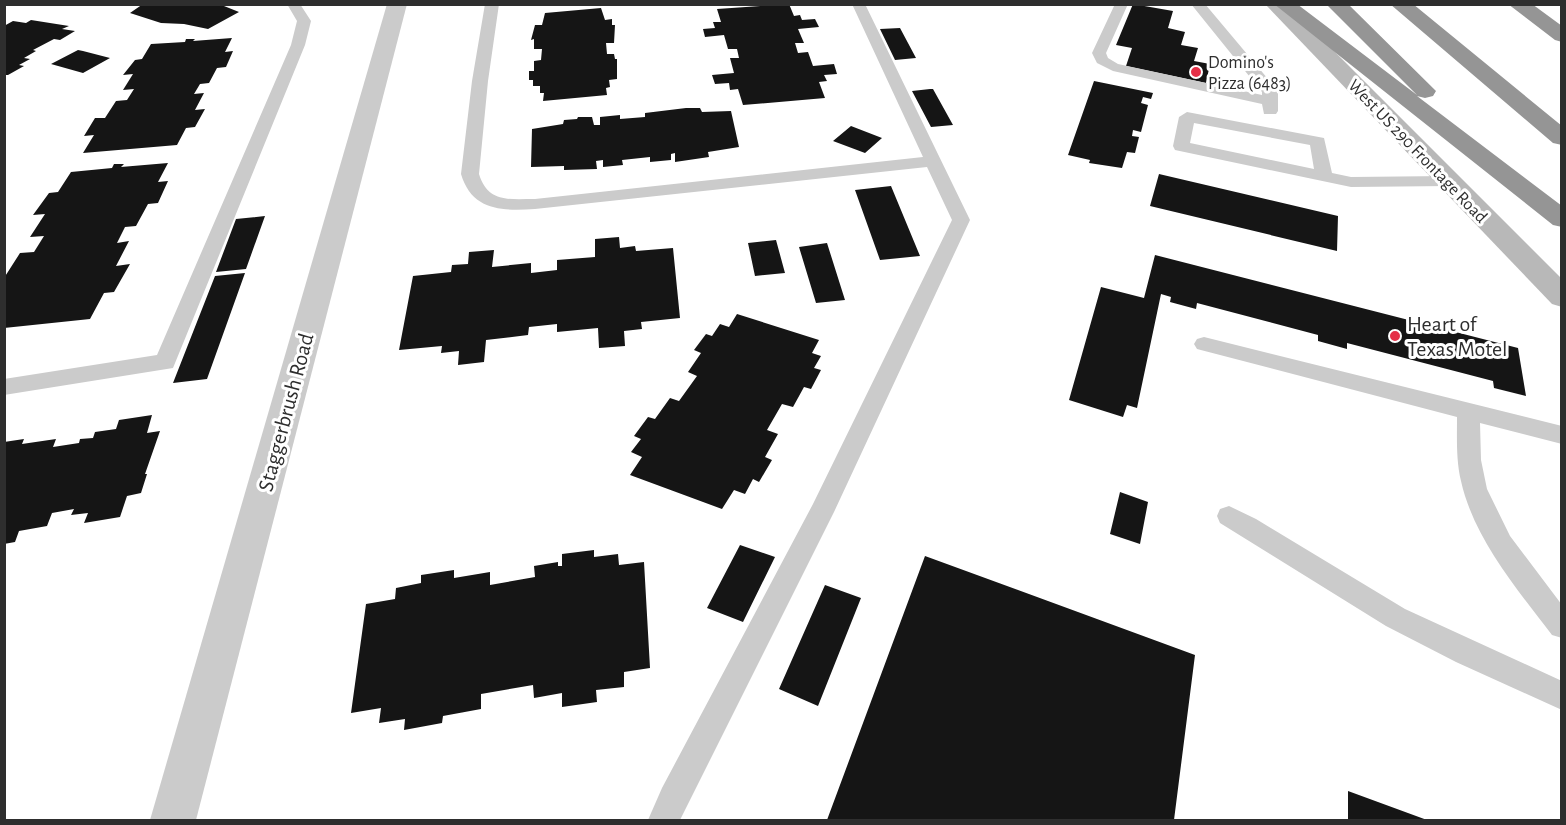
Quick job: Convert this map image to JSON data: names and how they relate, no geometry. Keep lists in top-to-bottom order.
{
  "streets": {
    "main road": ["West US 290 Frontage Road"],
    "street": ["Staggerbrush Road"]
  },
  "places": ["Domino's Pizza (6483)", "Heart of Texas Motel"]
}
